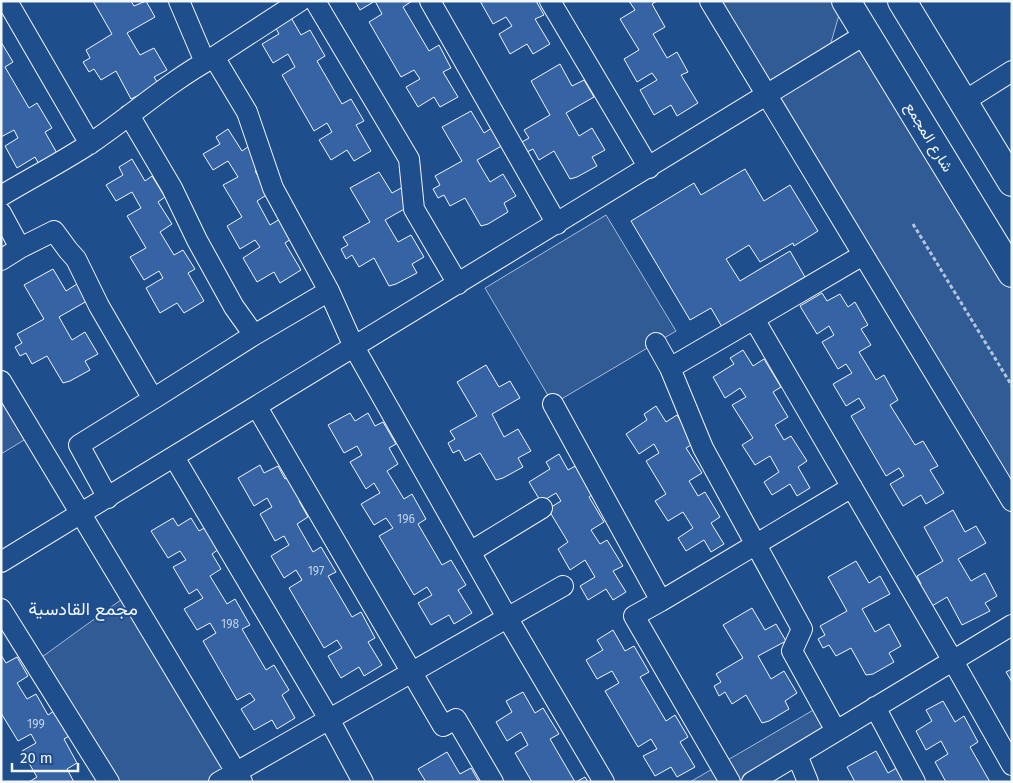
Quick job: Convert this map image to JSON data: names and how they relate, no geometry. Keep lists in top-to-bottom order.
{
  "streets": {
    "street": ["شارع المجمع"]
  },
  "districts": ["مجمع القادسية"],
  "house_numbers": [
    "196",
    "197",
    "198",
    "199"
  ],
  "scale_bar": "20 m"
}
